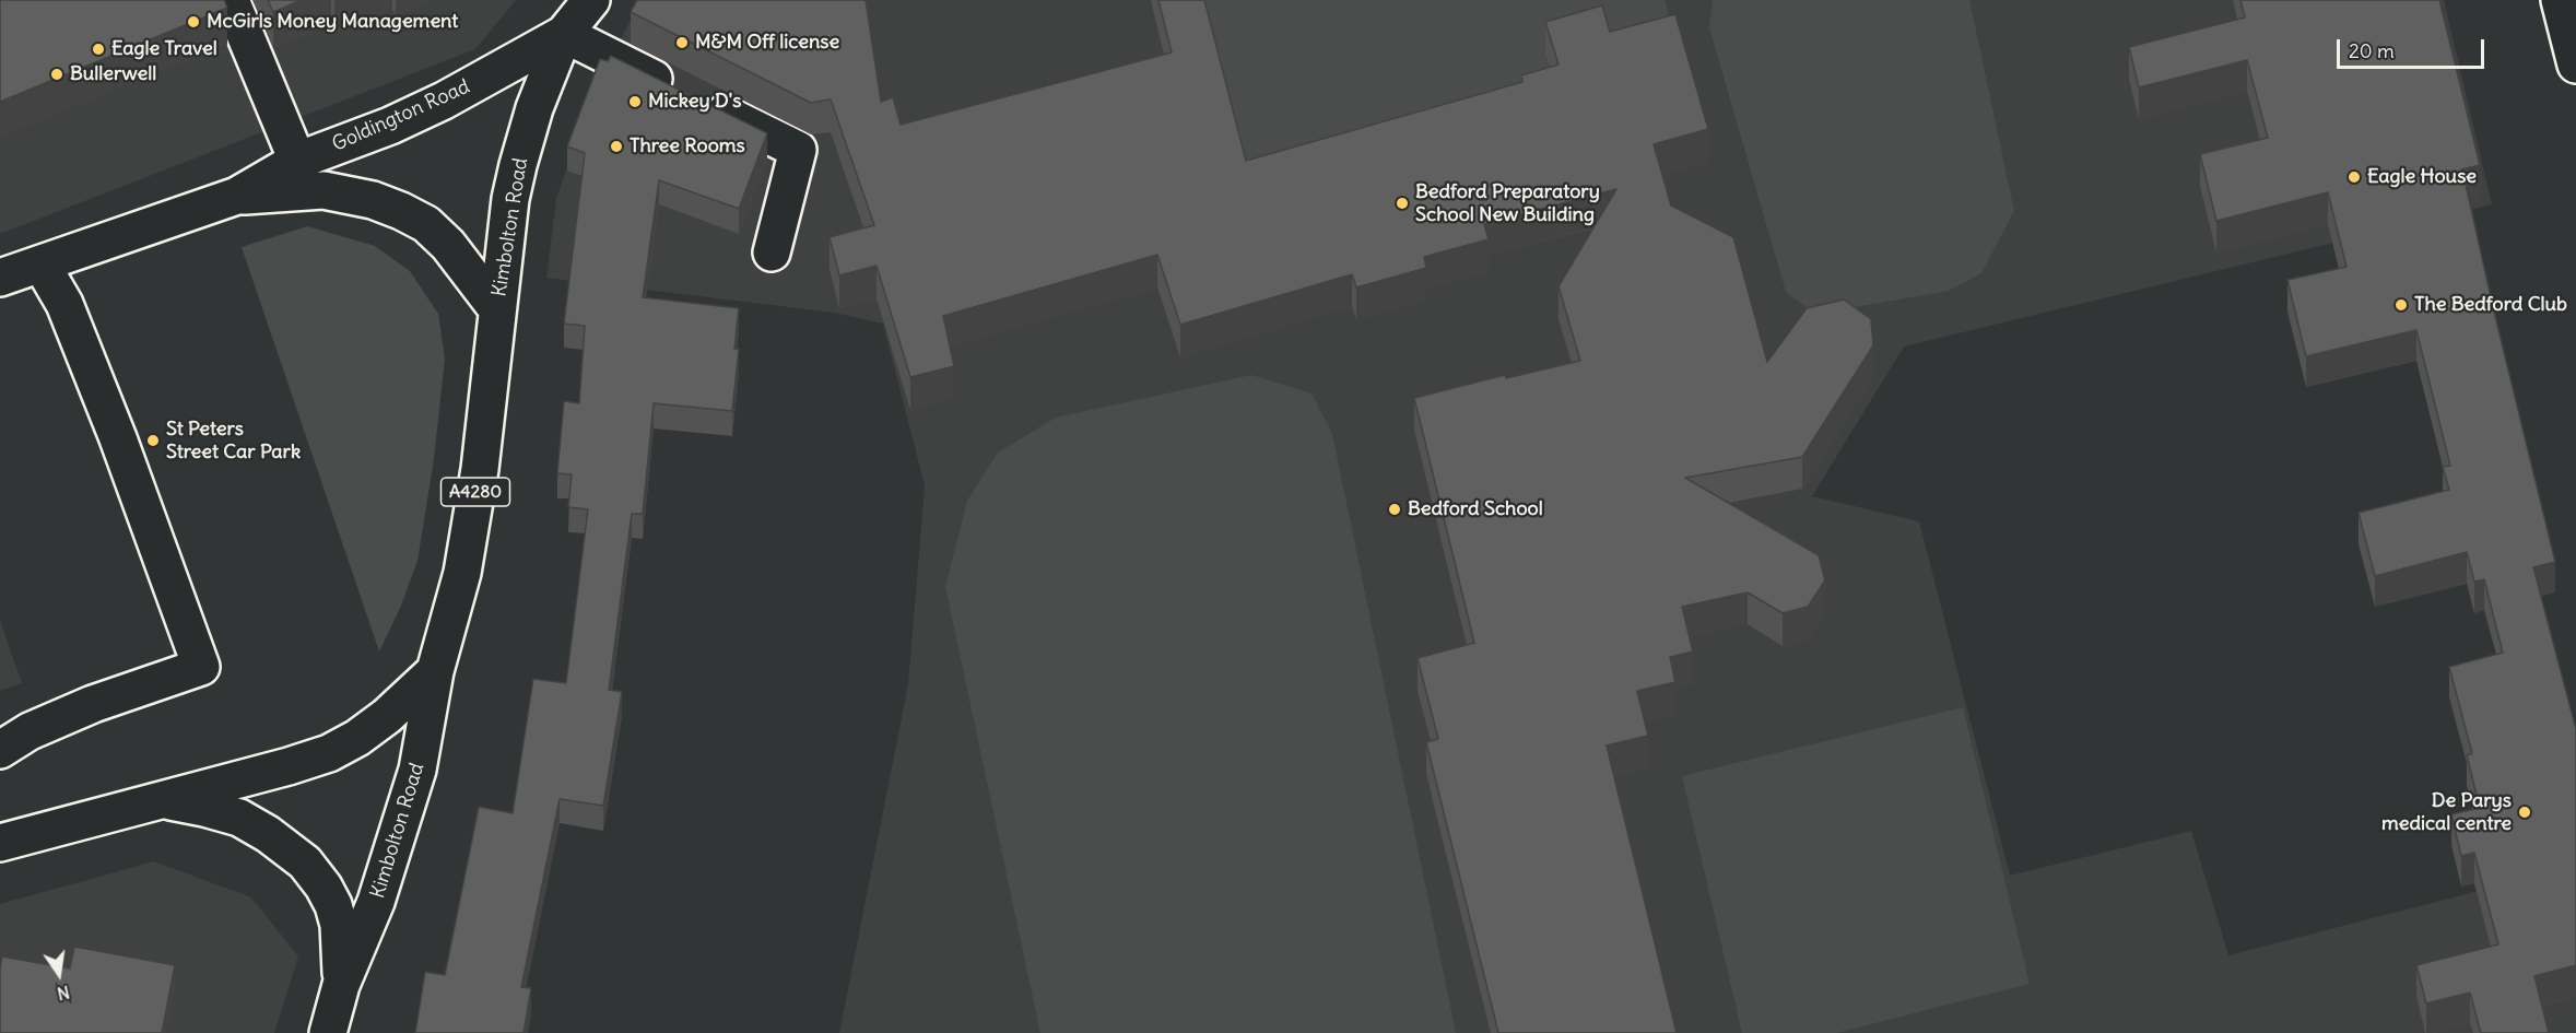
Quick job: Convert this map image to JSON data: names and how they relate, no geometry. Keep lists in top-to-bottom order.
{
  "streets": {
    "main road": ["Goldington Road", "Kimbolton Road", "A4280"]
  },
  "crossings": [
    ["Goldington Road", "Kimbolton Road"],
    ["Goldington Road", "A4280"],
    ["Kimbolton Road", "A4280"]
  ],
  "places": [
    "McGirls Money Management",
    "M&M Off license",
    "Eagle Travel",
    "Bullerwell",
    "Mickey D's",
    "Three Rooms",
    "Eagle House",
    "Bedford Preparatory School New Building",
    "The Bedford Club",
    "St Peters Street Car Park",
    "Bedford School",
    "De Parys medical centre"
  ],
  "scale_bar": "20 m",
  "north": "bottom"
}
